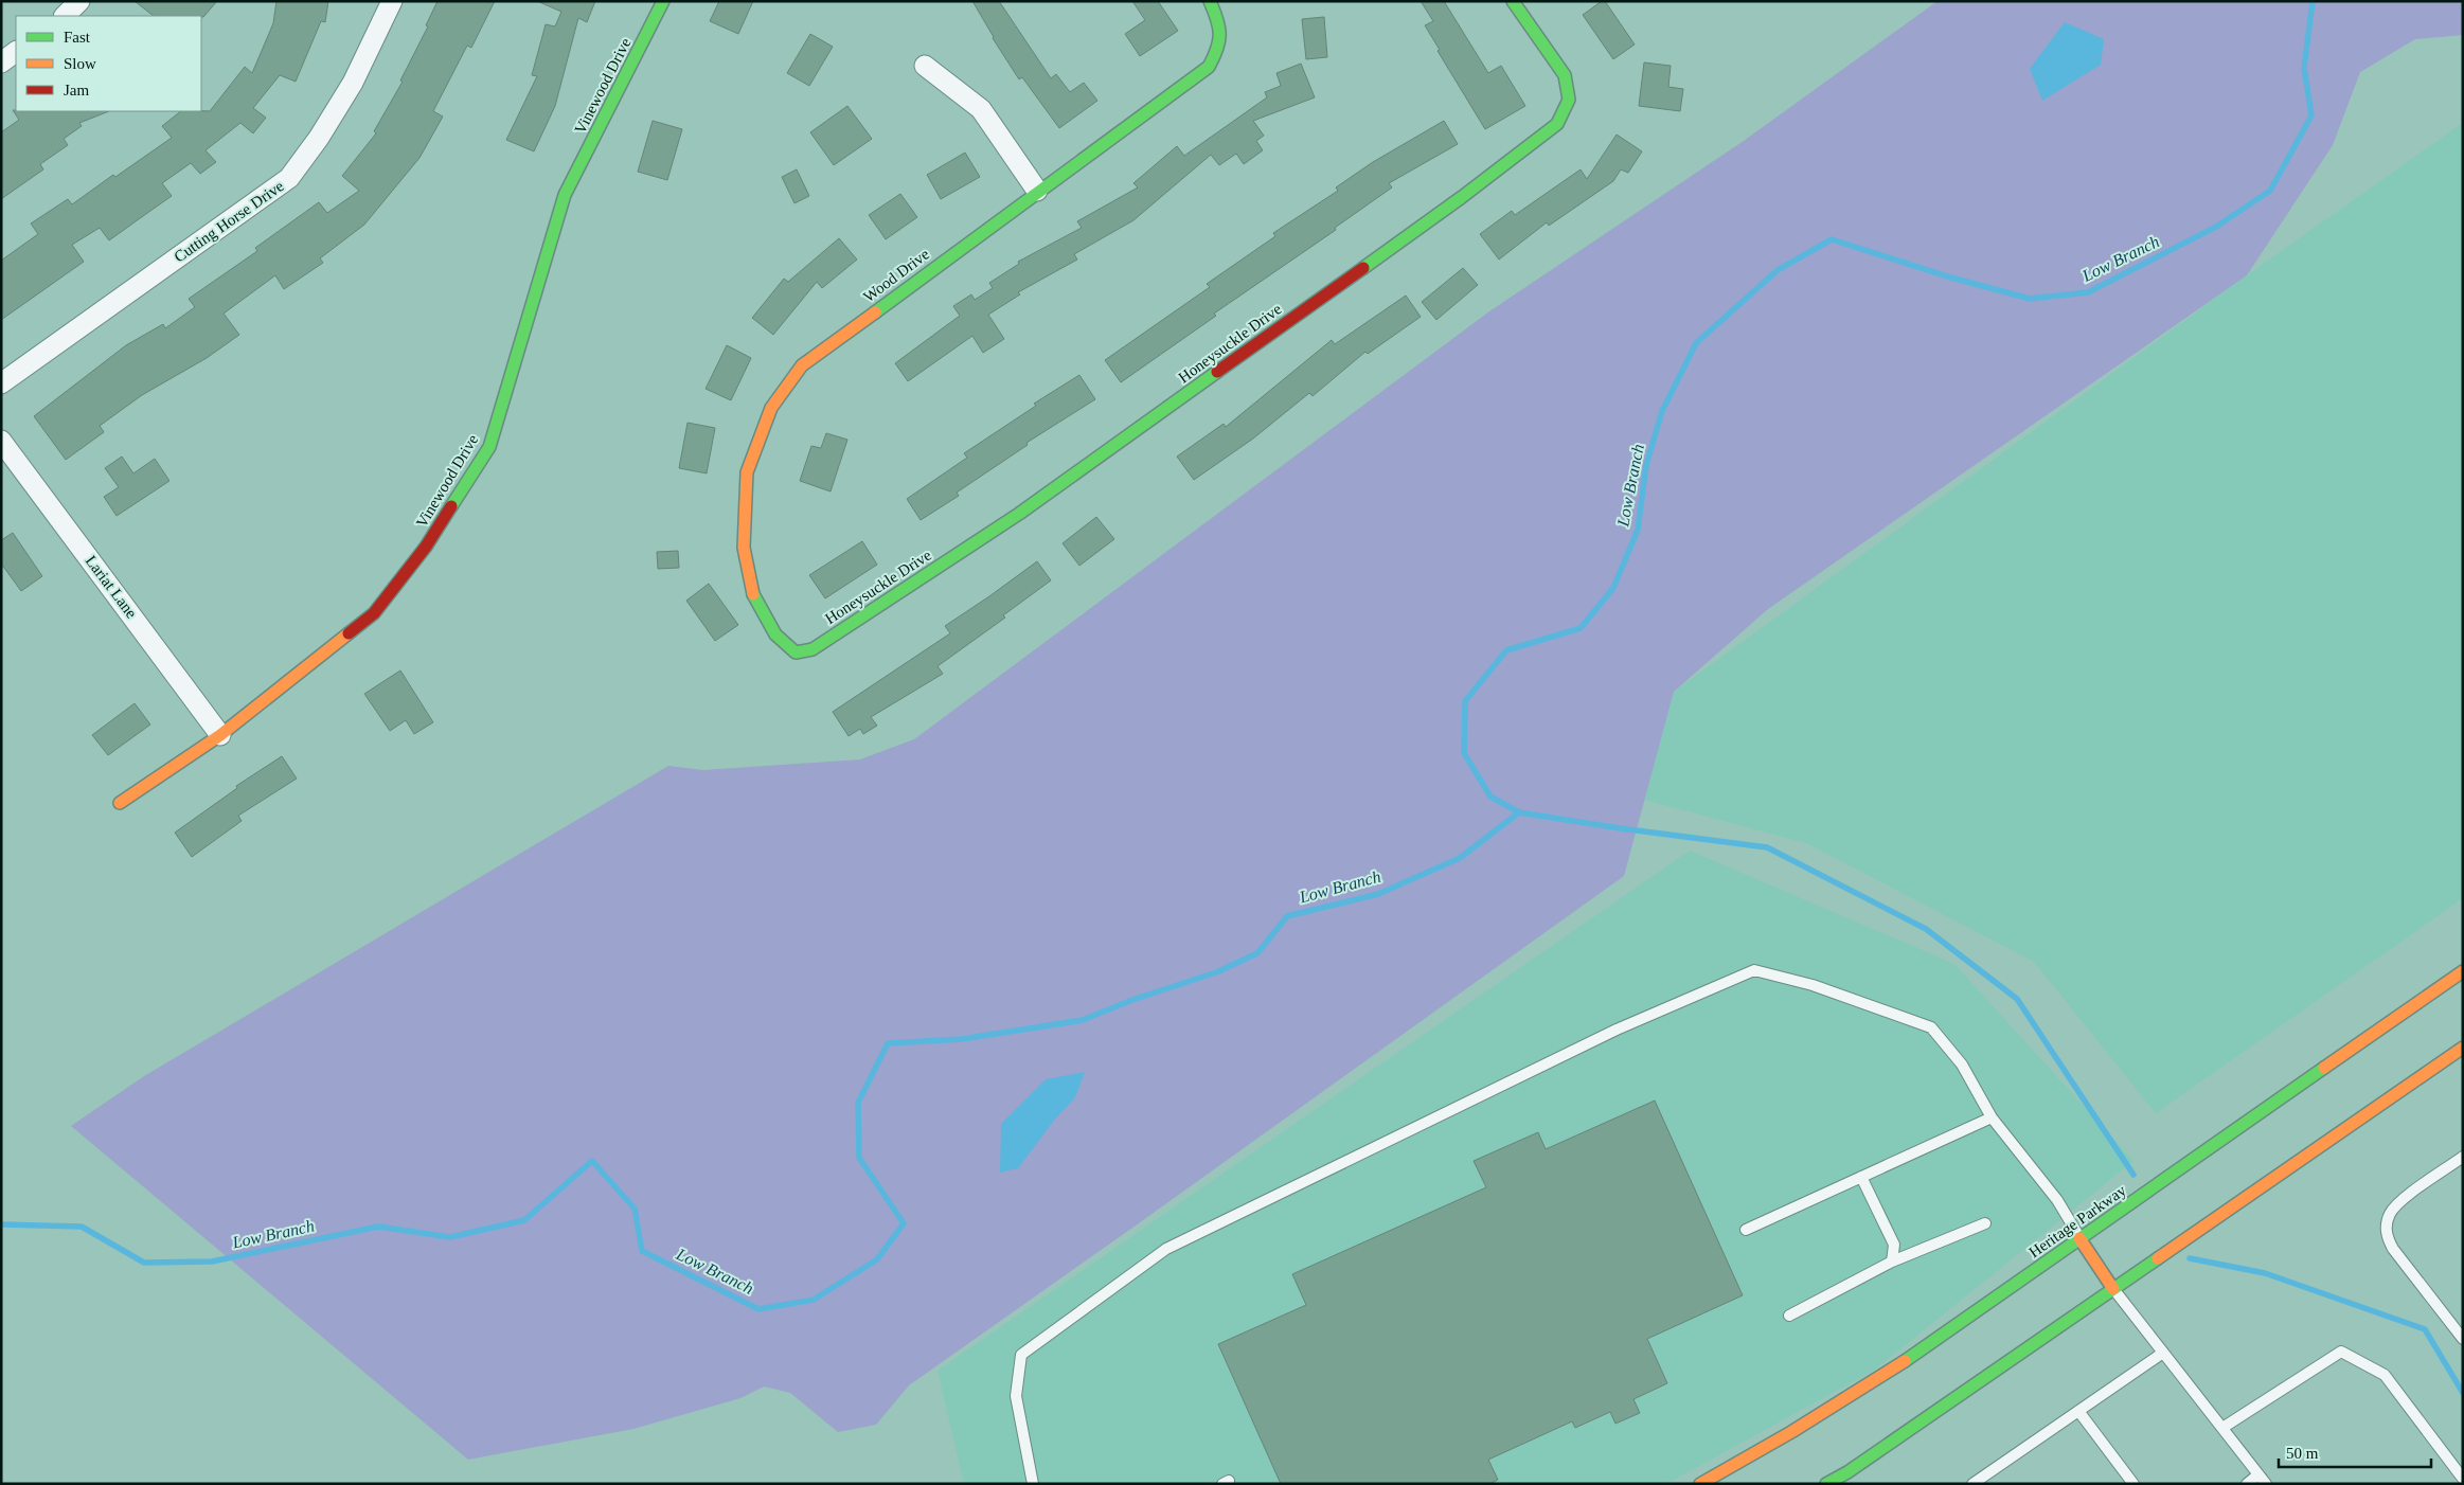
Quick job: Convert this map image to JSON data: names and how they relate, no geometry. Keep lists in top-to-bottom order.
{
  "streets": {
    "street": [
      "Vinewood Drive",
      "Cutting Horse Drive",
      "Wood Drive",
      "Honeysuckle Drive",
      "Lariat Lane",
      "Heritage Parkway"
    ]
  },
  "crossings": [
    ["Vinewood Drive", "Lariat Lane"],
    ["Wood Drive", "Honeysuckle Drive"]
  ],
  "water": ["Low Branch"],
  "legend": ["Fast", "Slow", "Jam"],
  "scale_bar": "50 m"
}
